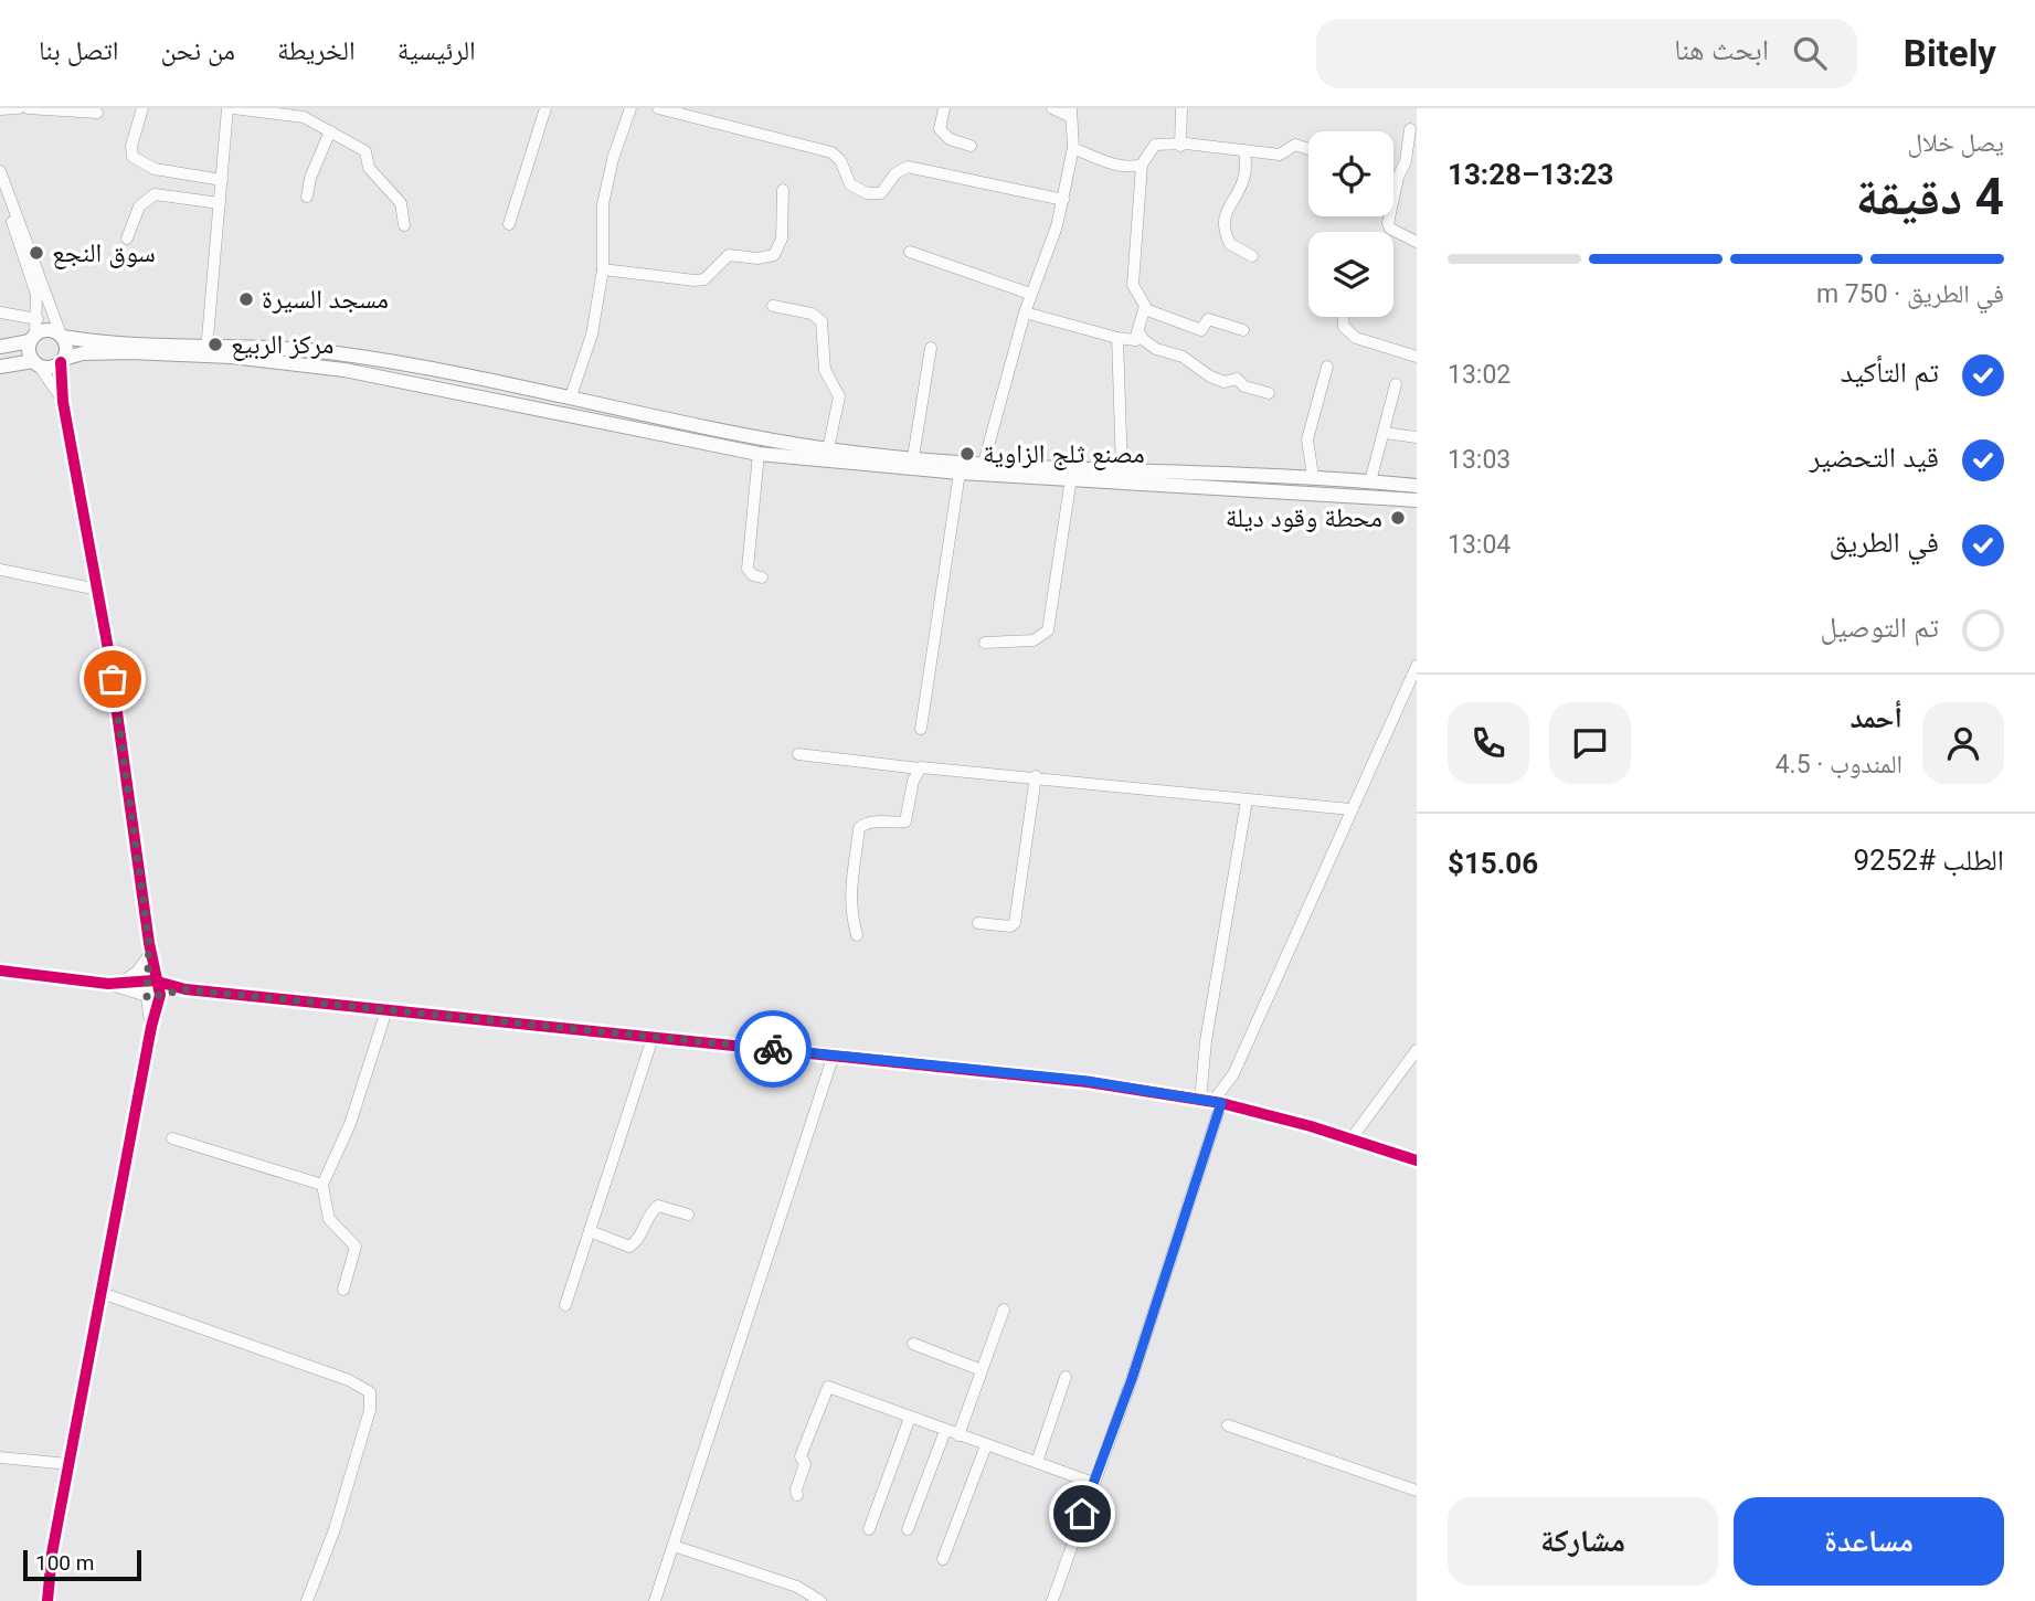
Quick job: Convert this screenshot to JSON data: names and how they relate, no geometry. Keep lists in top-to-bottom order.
{
  "places": [
    "سوق النجع",
    "مسجد السيرة",
    "مركز الربيع",
    "مصنع ثلج الزاوية",
    "محطة وقود ديلة"
  ],
  "scale_bar": "100 m",
  "page": {
    "header": "Bitely",
    "search": "ابحث هنا",
    "nav": [
      "الرئيسية",
      "الخريطة",
      "من نحن",
      "اتصل بنا"
    ],
    "heading": ["4 دقيقة", "يصل خلال", "13:23–13:28"],
    "panel": [
      "أحمد",
      "المندوب · 4.5",
      "الطلب #9252",
      "$15.06"
    ],
    "bar": "في الطريق · 750 m",
    "list": [
      ["تم التأكيد", "13:02"],
      ["قيد التحضير", "13:03"],
      ["في الطريق", "13:04"],
      "تم التوصيل"
    ],
    "buttons": ["مساعدة", "مشاركة"],
    "scale": "100 m"
  }
}
